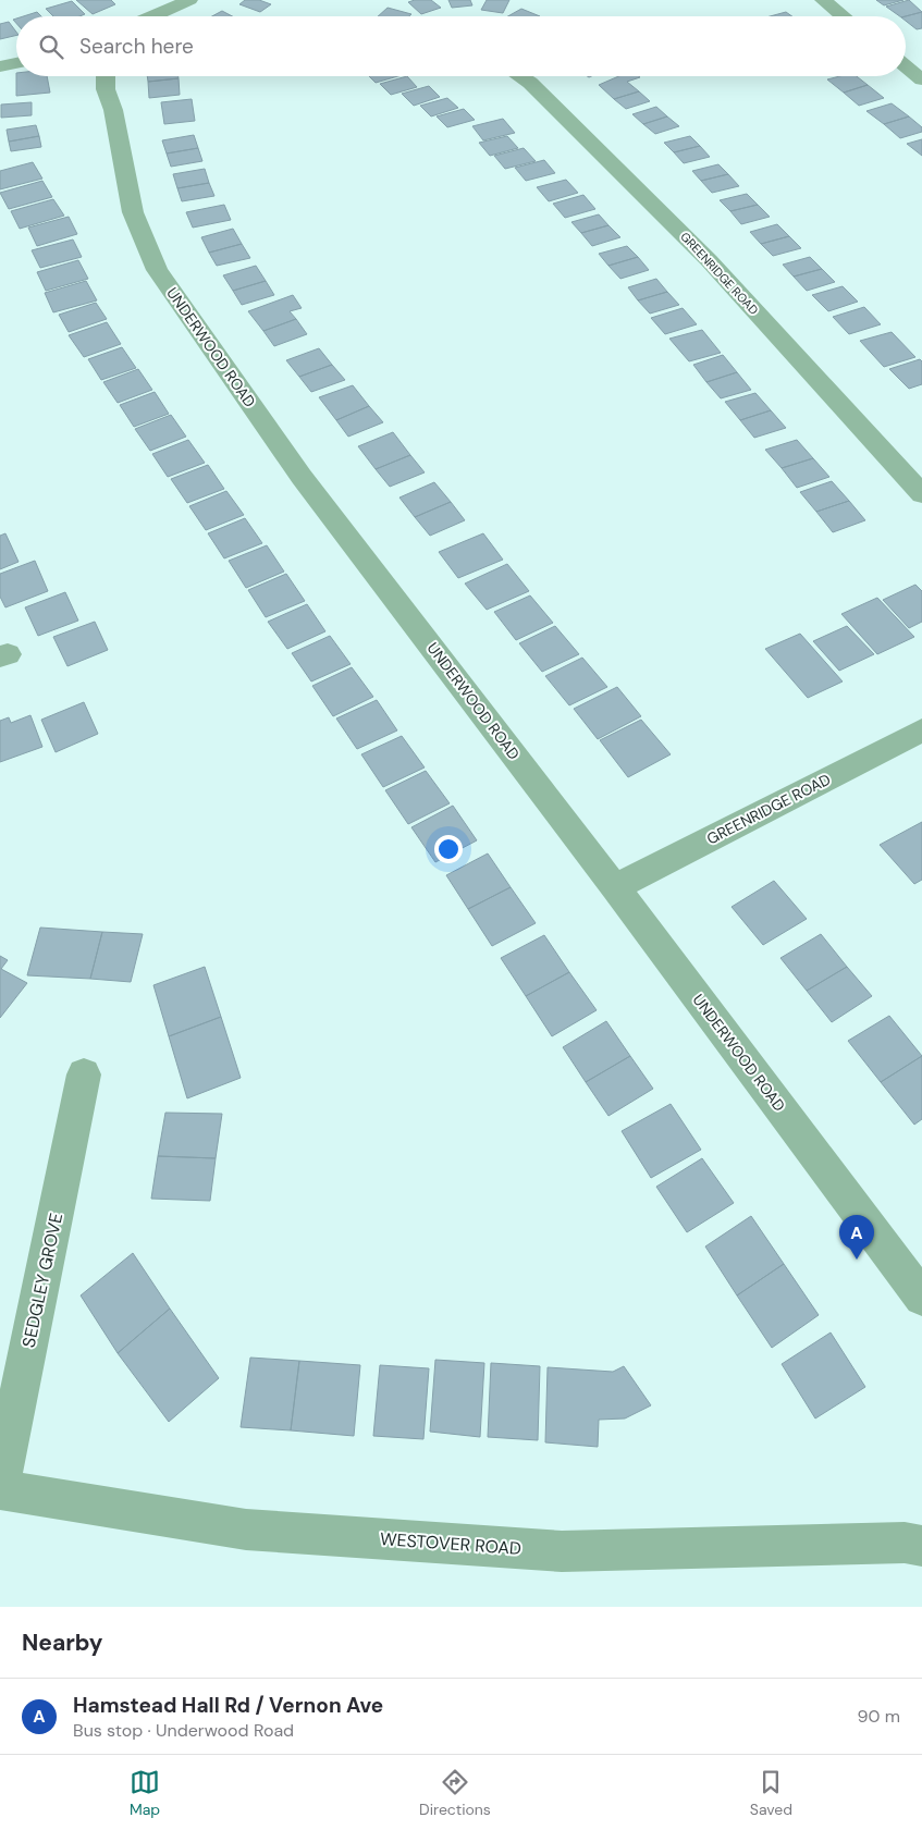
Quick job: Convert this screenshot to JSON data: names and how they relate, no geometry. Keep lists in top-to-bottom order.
{
  "streets": {
    "street": [
      "GREENRIDGE ROAD",
      "UNDERWOOD ROAD",
      "SEDGLEY GROVE",
      "WESTOVER ROAD"
    ]
  },
  "crossings": [
    ["GREENRIDGE ROAD", "UNDERWOOD ROAD"]
  ],
  "page": {
    "search": "Search here",
    "pins": "A",
    "heading": "Nearby",
    "list": [
      {
        "mark": "A",
        "name": "Hamstead Hall Rd / Vernon Ave",
        "note": "Bus stop · Underwood Road",
        "value": "90 m"
      }
    ],
    "nav": ["Map", "Directions", "Saved"]
  }
}
